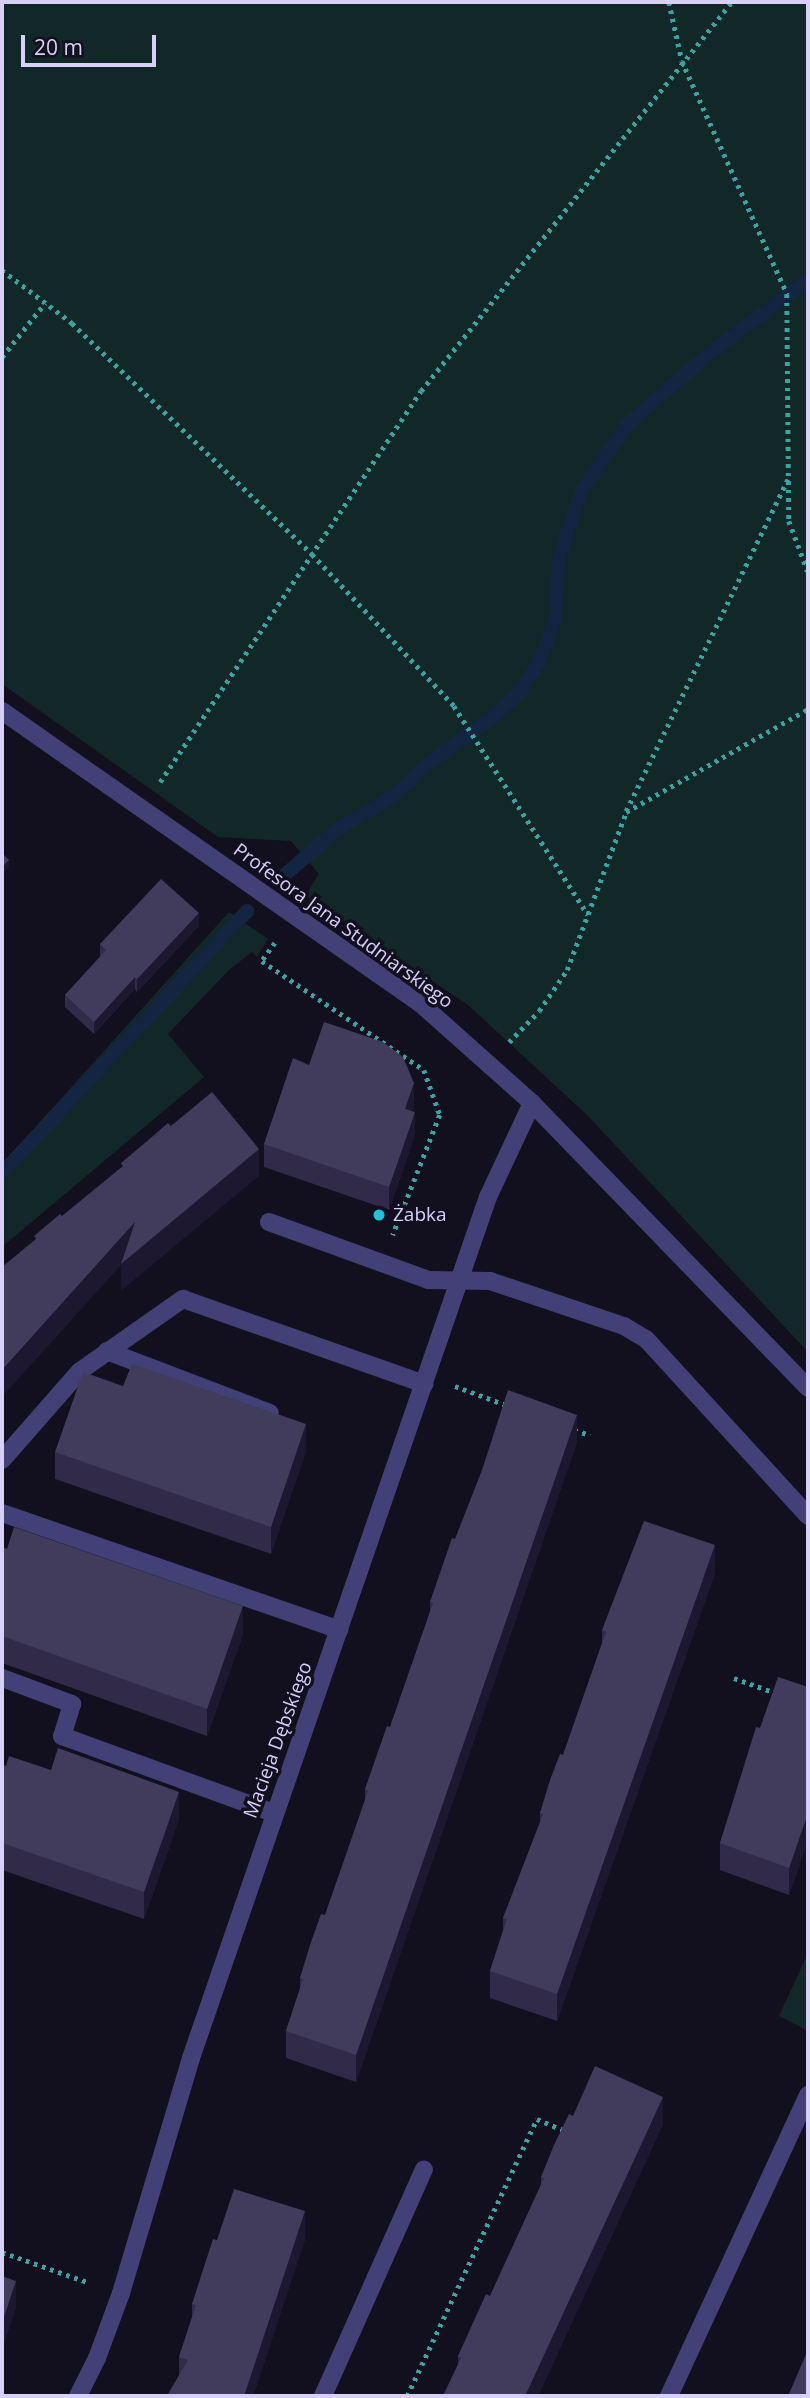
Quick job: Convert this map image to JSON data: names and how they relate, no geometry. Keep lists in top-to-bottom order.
{
  "streets": {
    "street": ["Profesora Jana Studniarskiego", "Macieja Dębskiego"]
  },
  "crossings": [
    ["Profesora Jana Studniarskiego", "Macieja Dębskiego"]
  ],
  "places": ["Żabka"],
  "scale_bar": "20 m"
}
